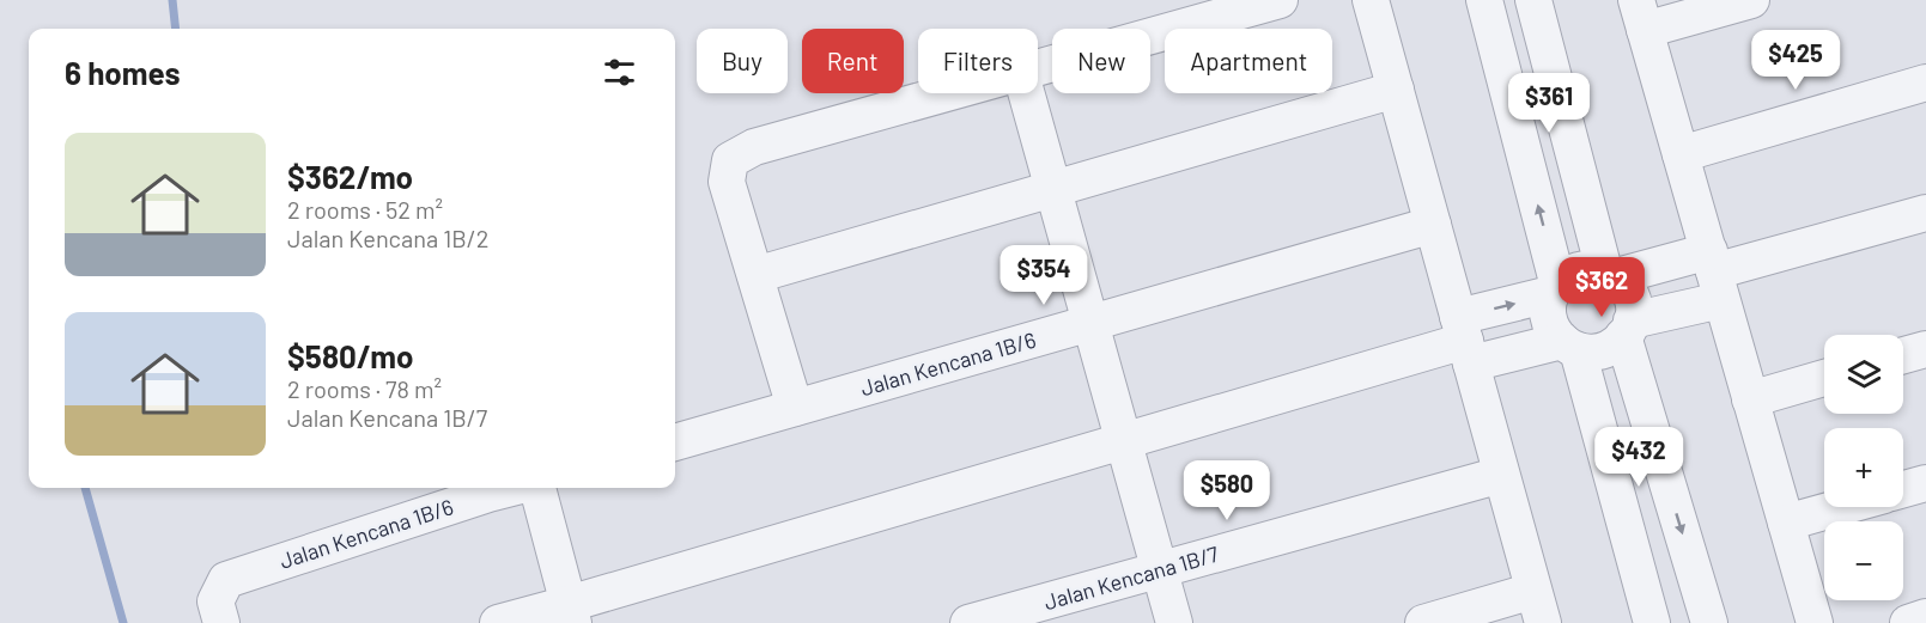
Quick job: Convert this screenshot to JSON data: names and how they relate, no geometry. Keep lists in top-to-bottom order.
{
  "streets": {
    "street": ["Jalan Kencana 1B/6", "Jalan Kencana 1B/7"]
  },
  "page": {
    "chip": [
      "Buy",
      "Rent",
      "Filters",
      "New",
      "Apartment"
    ],
    "heading": "6 homes",
    "price": [
      "$425",
      "$361",
      "$354",
      "$362",
      "$432",
      "$580"
    ],
    "list": [
      {
        "name": "$362/mo",
        "note": "2 rooms · 52 m² · Jalan Kencana 1B/2"
      },
      {
        "name": "$580/mo",
        "note": "2 rooms · 78 m² · Jalan Kencana 1B/7"
      }
    ],
    "map_buttons": ["+", "−"]
  }
}
